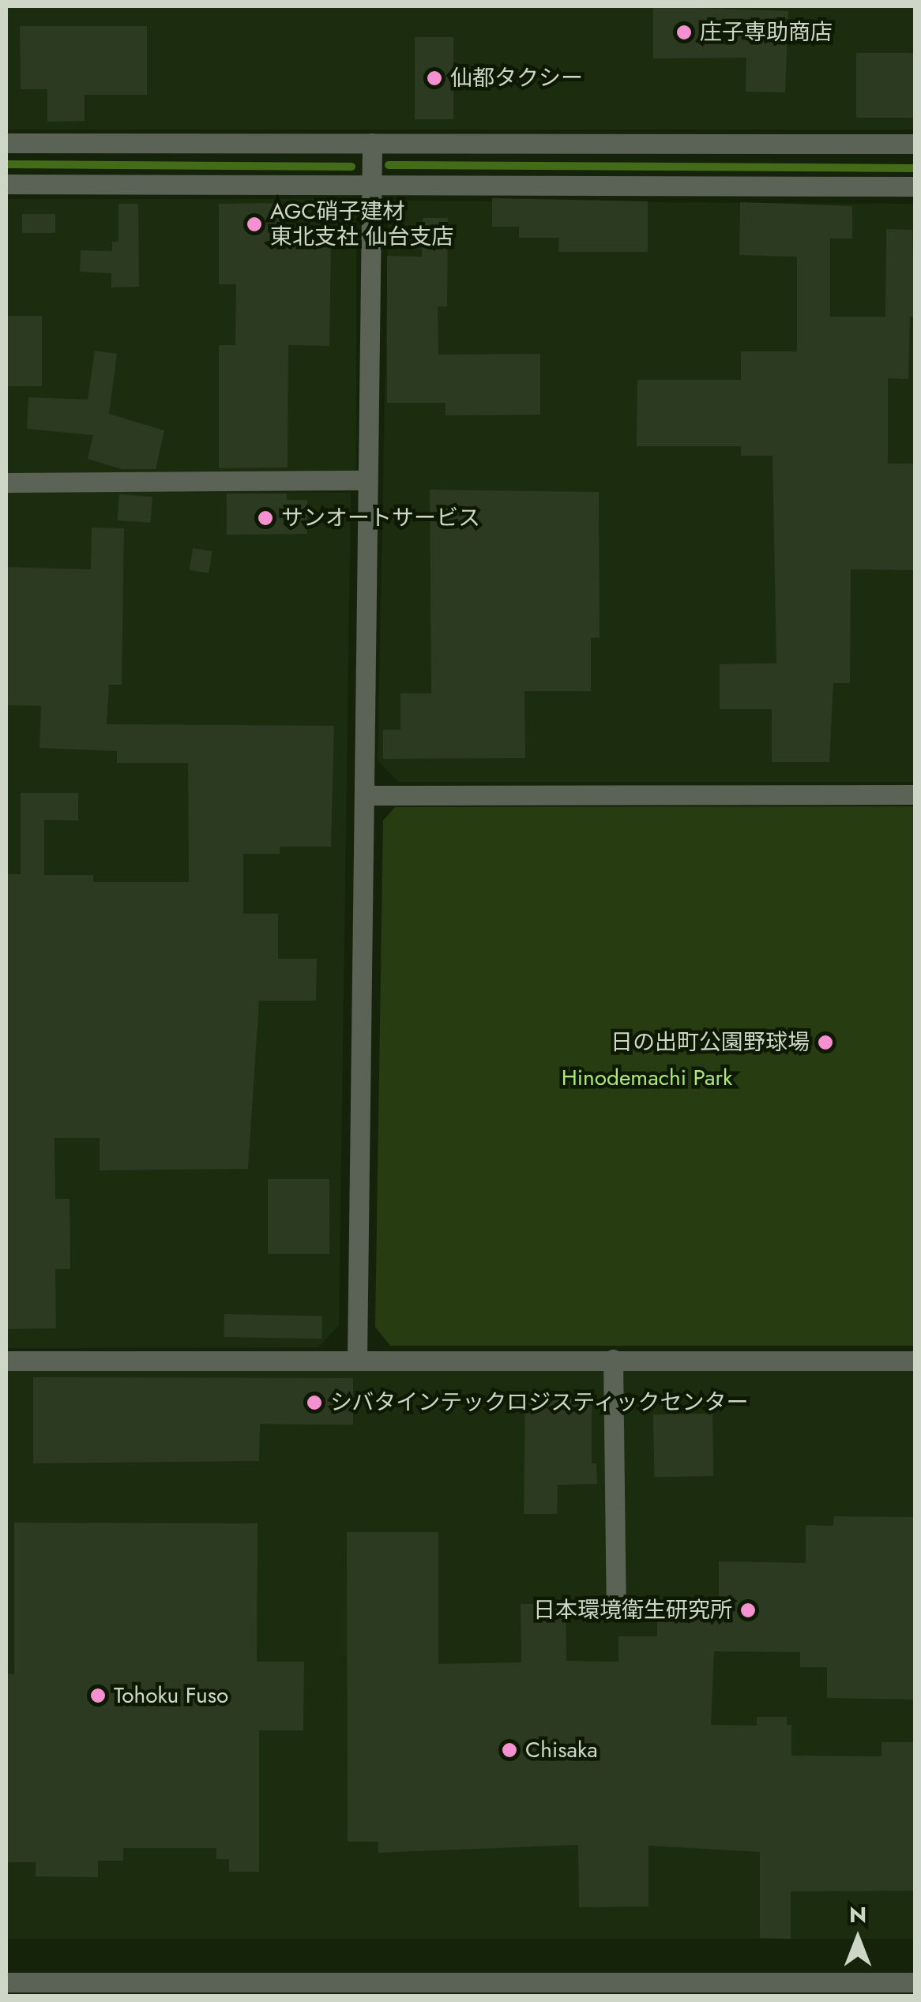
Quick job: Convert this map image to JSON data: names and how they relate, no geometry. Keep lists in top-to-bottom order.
{
  "parks": ["Hinodemachi Park"],
  "places": [
    "庄子専助商店",
    "仙都タクシー",
    "AGC硝子建材 東北支社 仙台支店",
    "サンオートサービス",
    "日の出町公園野球場",
    "シバタインテックロジスティックセンター",
    "日本環境衛生研究所",
    "Tohoku Fuso",
    "Chisaka"
  ],
  "north": "top"
}
